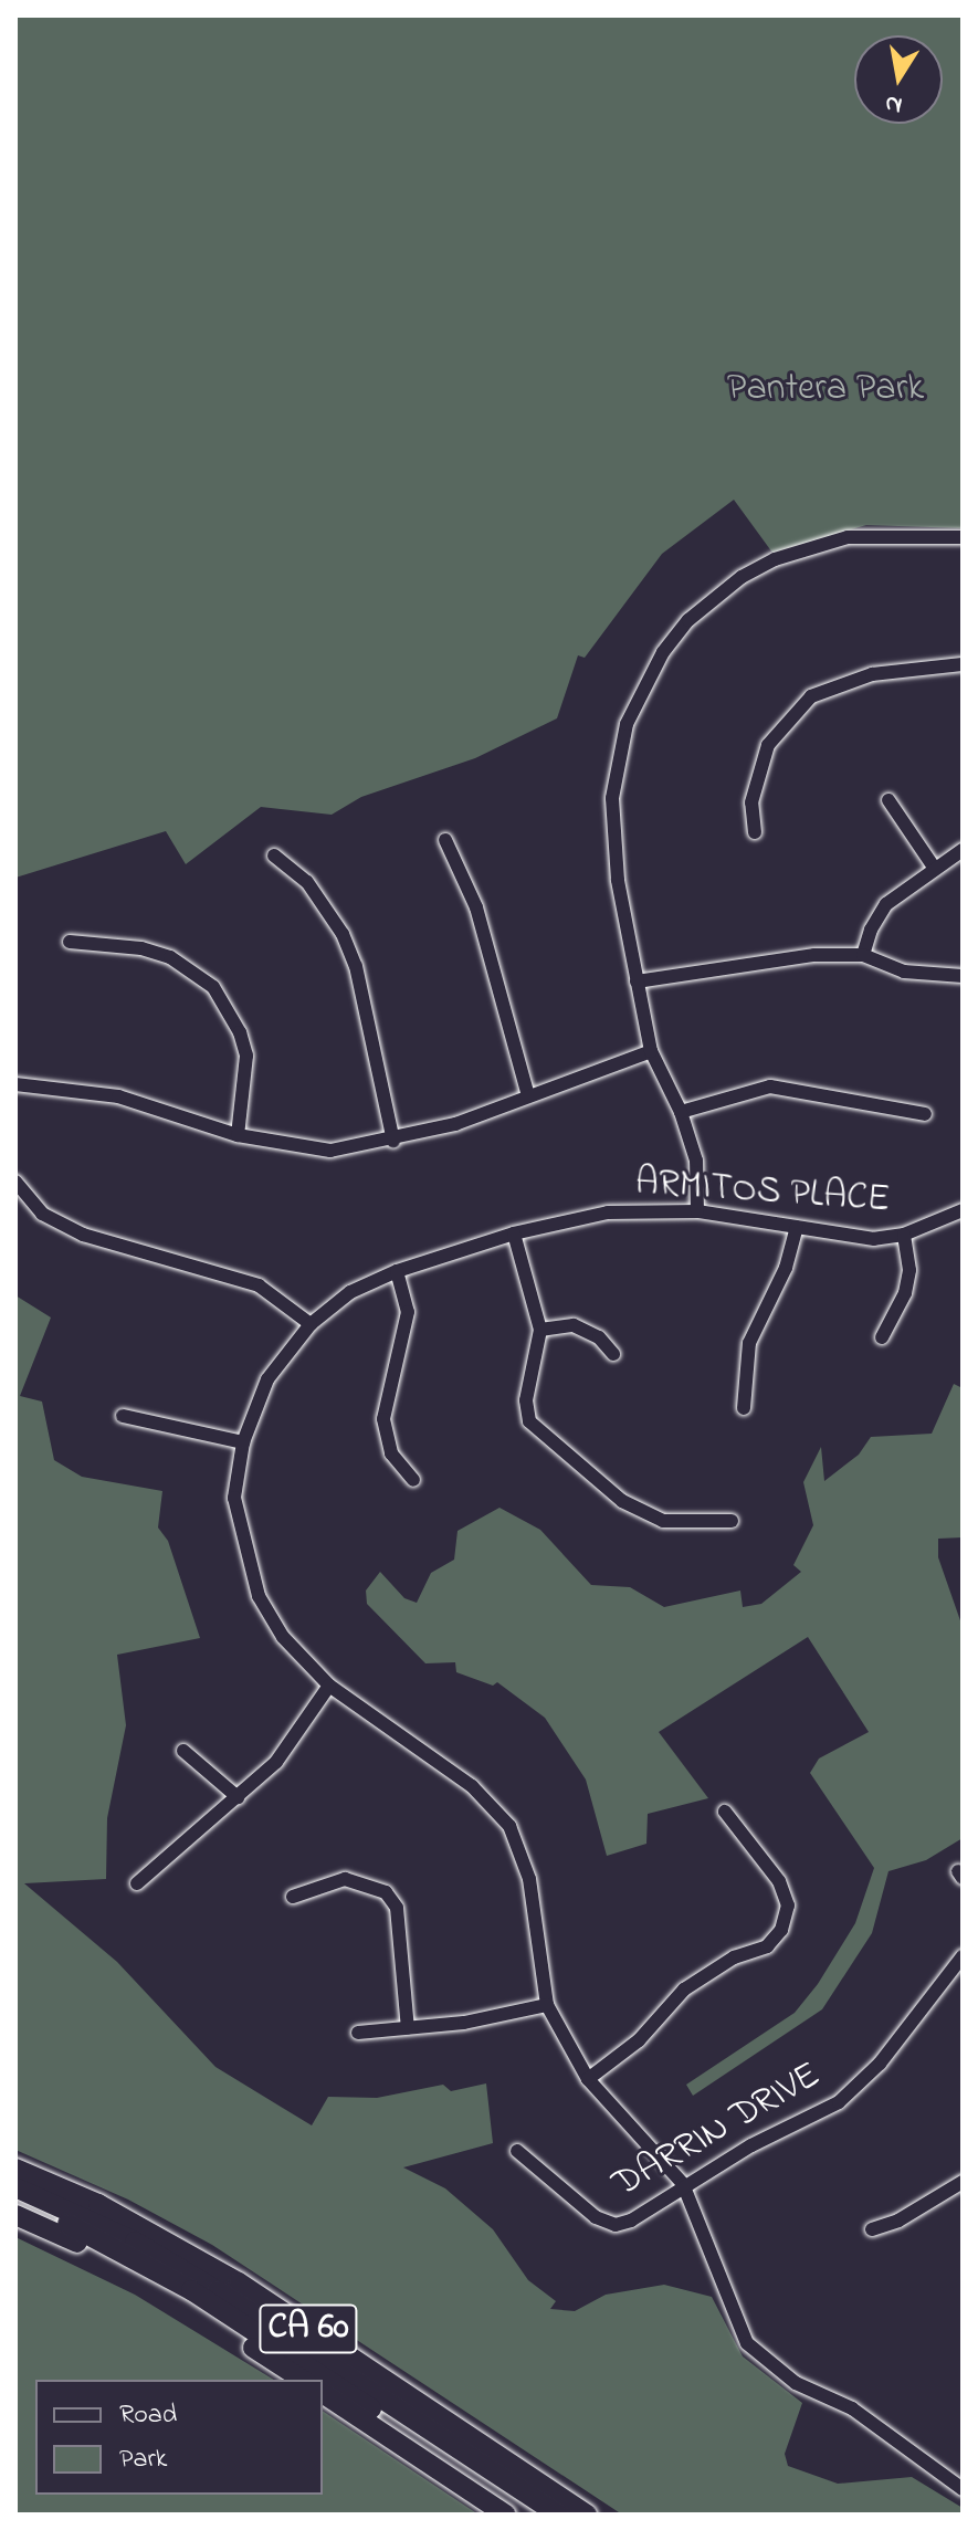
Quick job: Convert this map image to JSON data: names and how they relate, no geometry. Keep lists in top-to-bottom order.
{
  "streets": {
    "highway": ["CA 60"],
    "street": ["ARMITOS PLACE", "DARRIN DRIVE"]
  },
  "crossings": [
    ["ARMITOS PLACE", "DARRIN DRIVE"]
  ],
  "parks": ["Pantera Park"],
  "legend": ["Road", "Park"],
  "north": "bottom"
}
